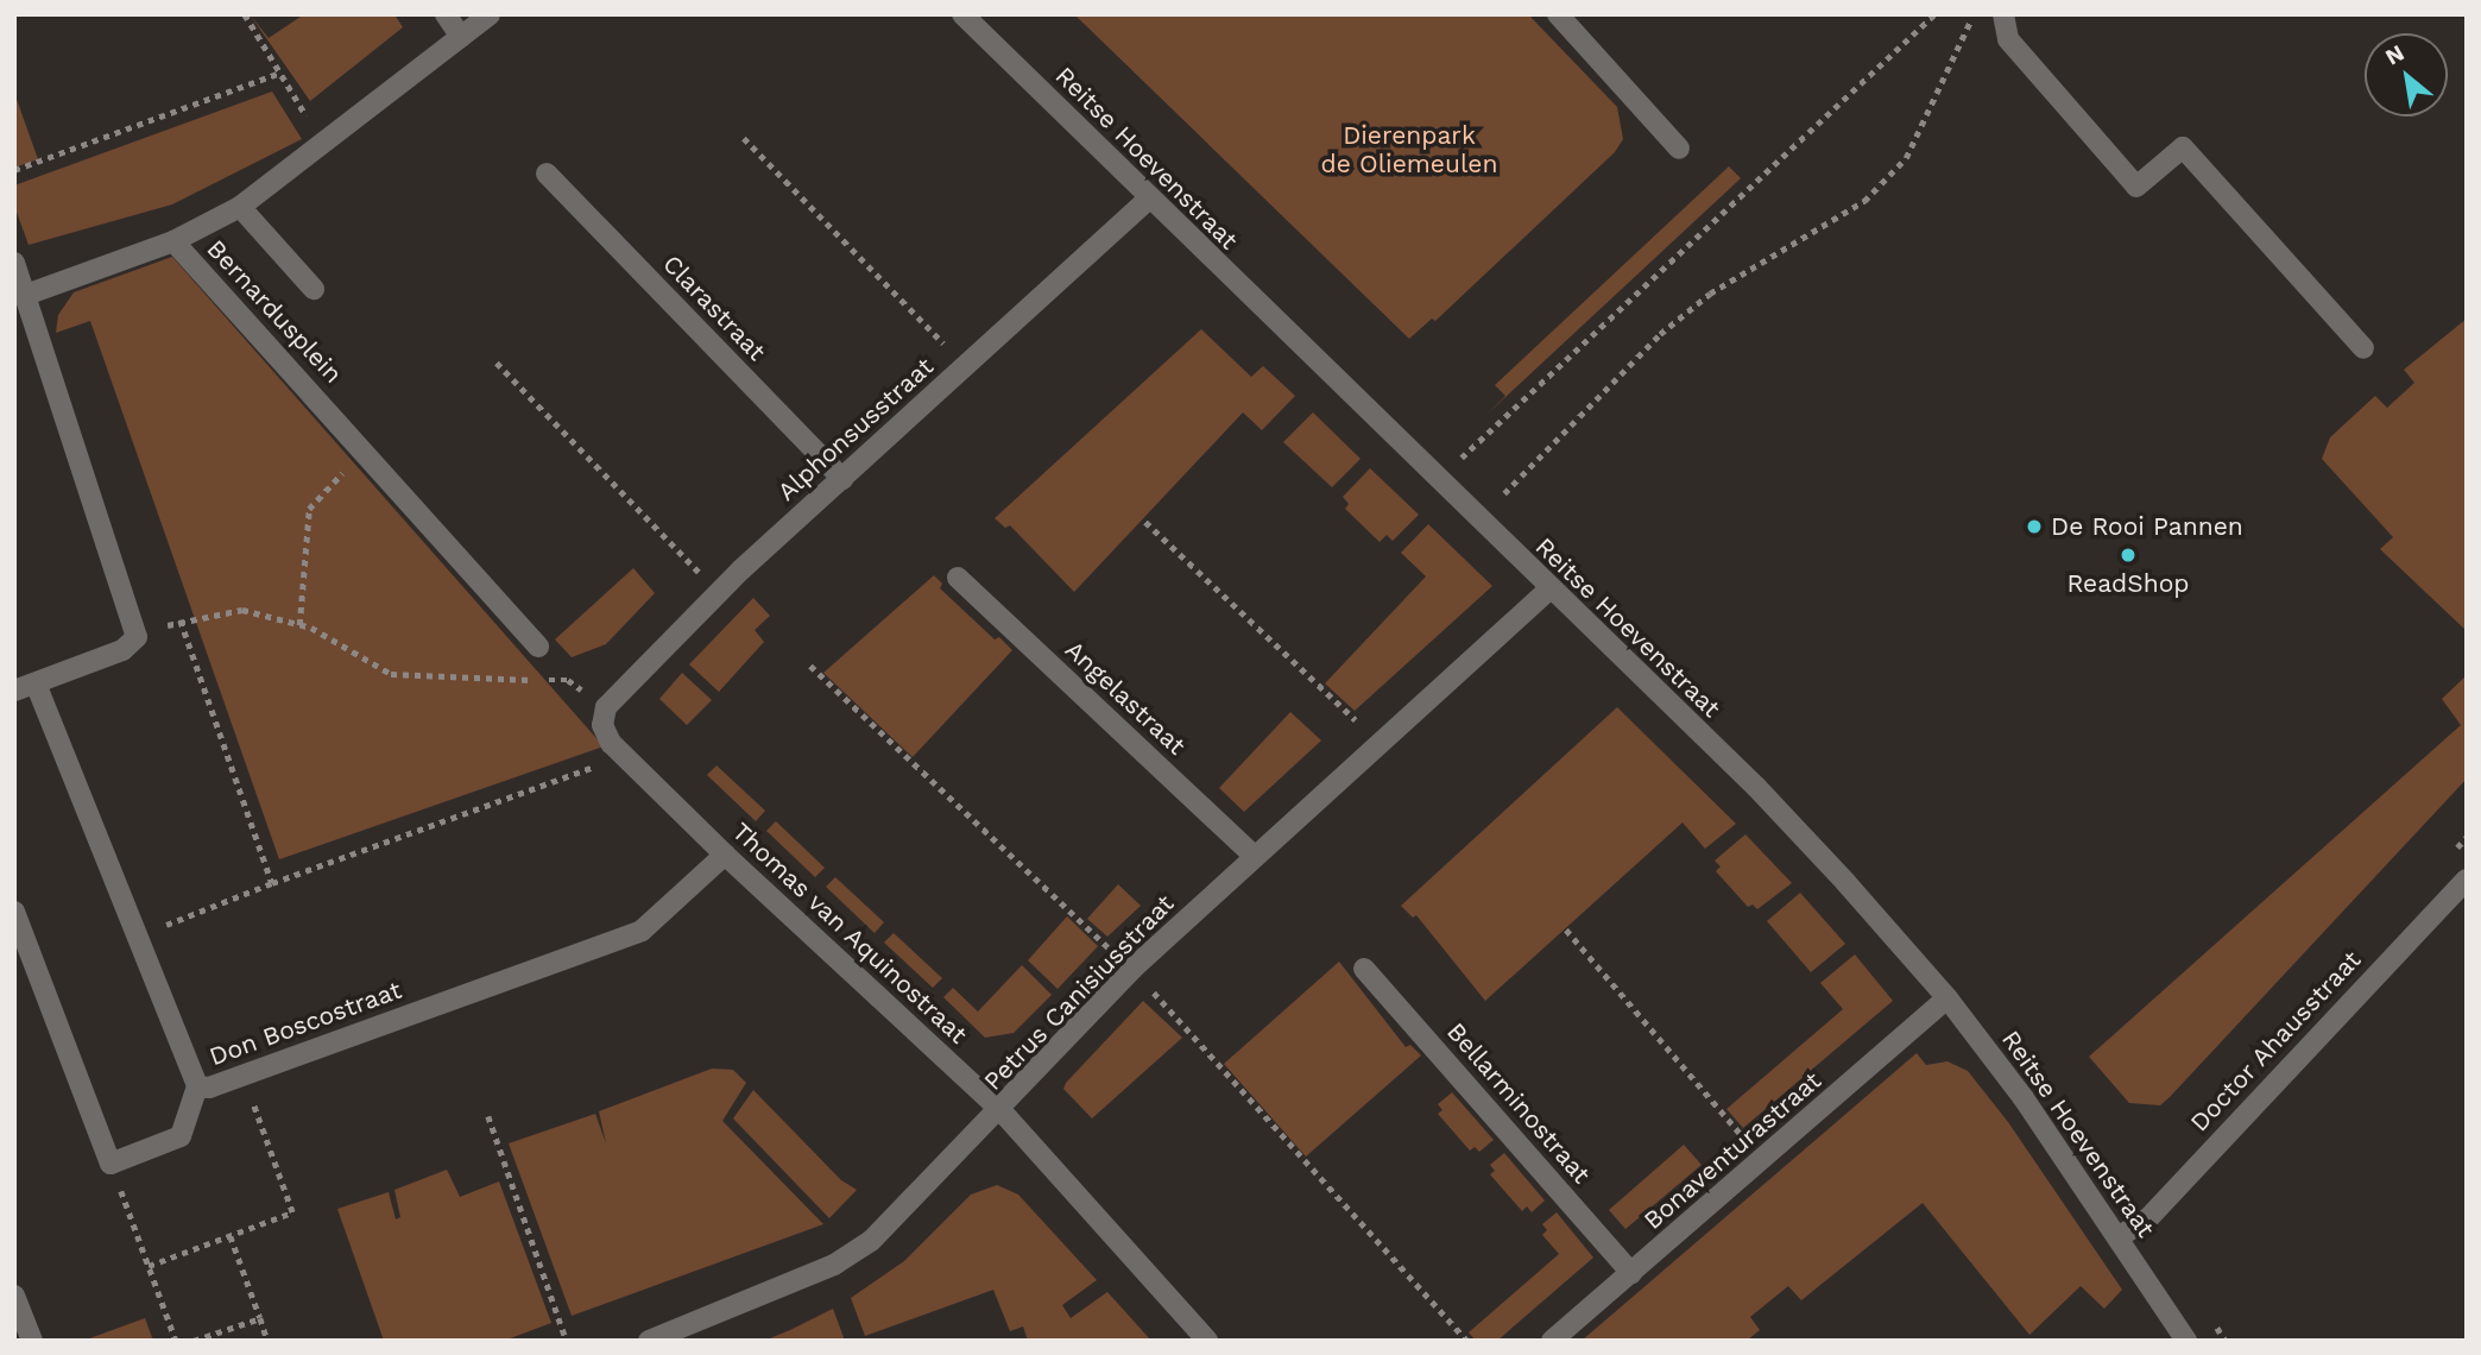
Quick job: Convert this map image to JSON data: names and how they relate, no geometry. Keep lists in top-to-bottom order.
{
  "streets": {
    "street": [
      "Reitse Hoevenstraat",
      "Clarastraat",
      "Bernardusplein",
      "Alphonsusstraat",
      "Angelastraat",
      "Thomas van Aquinostraat",
      "Petrus Canisiusstraat",
      "Don Boscostraat",
      "Doctor Ahausstraat",
      "Bellarminostraat",
      "Bonaventurastraat"
    ]
  },
  "crossings": [
    ["Reitse Hoevenstraat", "Alphonsusstraat"],
    ["Reitse Hoevenstraat", "Petrus Canisiusstraat"],
    ["Reitse Hoevenstraat", "Doctor Ahausstraat"],
    ["Reitse Hoevenstraat", "Bonaventurastraat"],
    ["Clarastraat", "Alphonsusstraat"],
    ["Alphonsusstraat", "Thomas van Aquinostraat"],
    ["Angelastraat", "Petrus Canisiusstraat"],
    ["Thomas van Aquinostraat", "Petrus Canisiusstraat"],
    ["Thomas van Aquinostraat", "Don Boscostraat"],
    ["Bellarminostraat", "Bonaventurastraat"]
  ],
  "parks": ["Dierenpark de Oliemeulen"],
  "places": ["De Rooi Pannen", "ReadShop"],
  "north": "top left"
}
